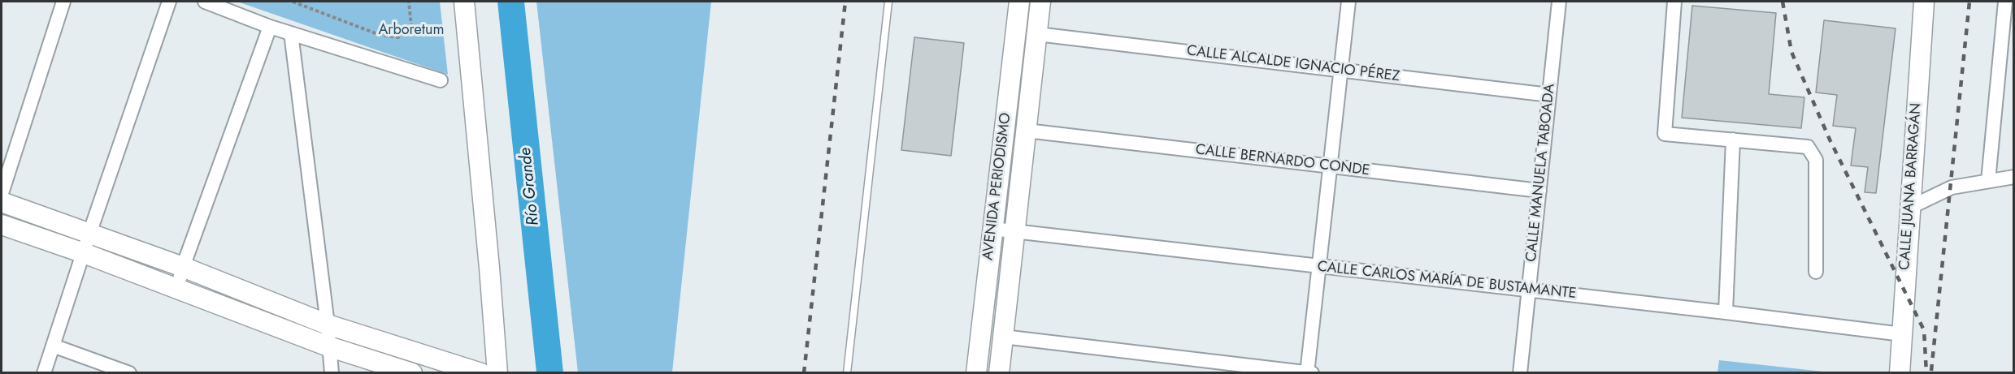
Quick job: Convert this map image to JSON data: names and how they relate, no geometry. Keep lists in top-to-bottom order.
{
  "streets": {
    "street": [
      "CALLE ALCALDE IGNACIO PÉREZ",
      "CALLE BERNARDO CONDE",
      "CALLE MANUELA TABOADA",
      "AVENIDA PERIODISMO",
      "CALLE JUANA BARRAGÁN",
      "CALLE CARLOS MARÍA DE BUSTAMANTE"
    ]
  },
  "crossings": [
    ["CALLE ALCALDE IGNACIO PÉREZ", "CALLE MANUELA TABOADA"],
    ["CALLE ALCALDE IGNACIO PÉREZ", "AVENIDA PERIODISMO"],
    ["CALLE BERNARDO CONDE", "CALLE MANUELA TABOADA"],
    ["CALLE BERNARDO CONDE", "AVENIDA PERIODISMO"],
    ["CALLE MANUELA TABOADA", "CALLE CARLOS MARÍA DE BUSTAMANTE"],
    ["AVENIDA PERIODISMO", "CALLE CARLOS MARÍA DE BUSTAMANTE"],
    ["CALLE JUANA BARRAGÁN", "CALLE CARLOS MARÍA DE BUSTAMANTE"]
  ],
  "water": ["Río Grande"],
  "parks": ["Arboretum"]
}
